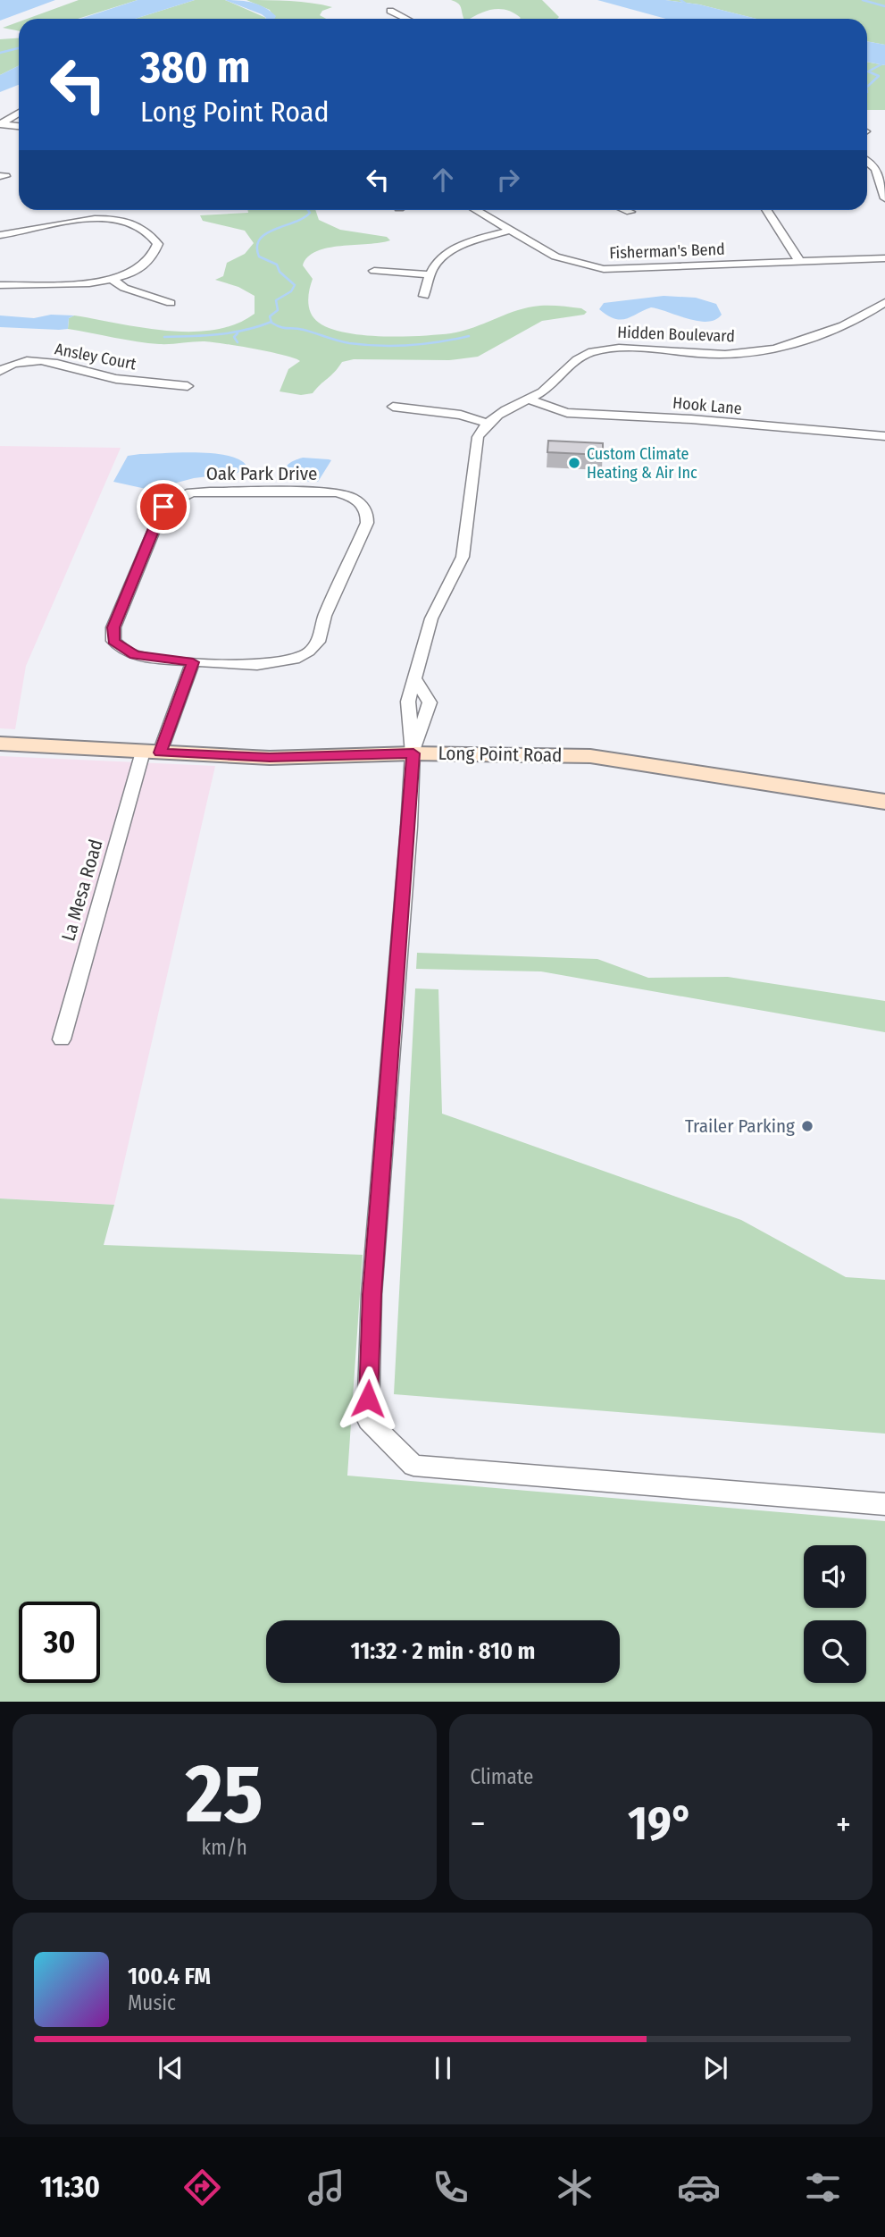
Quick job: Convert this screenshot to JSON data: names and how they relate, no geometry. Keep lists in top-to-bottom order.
{
  "streets": {
    "main road": ["Long Point Road"],
    "street": [
      "Fisherman's Bend",
      "Hidden Boulevard",
      "Ansley Court",
      "Hook Lane",
      "Oak Park Drive",
      "La Mesa Road"
    ]
  },
  "crossings": [
    ["Hidden Boulevard", "Hook Lane"],
    ["Oak Park Drive", "La Mesa Road"],
    ["Long Point Road", "La Mesa Road"]
  ],
  "places": ["Custom Climate Heating & Air Inc", "Trailer Parking"],
  "page": {
    "turn": ["380 m", "Long Point Road"],
    "limit": "30",
    "trip": "11:32 · 2 min · 810 m",
    "tile": [
      ["25", "km/h"],
      "Climate"
    ],
    "heat": ["−", "19°", "+"],
    "song": ["100.4 FM", "Music"],
    "tabs": "11:30"
  }
}
